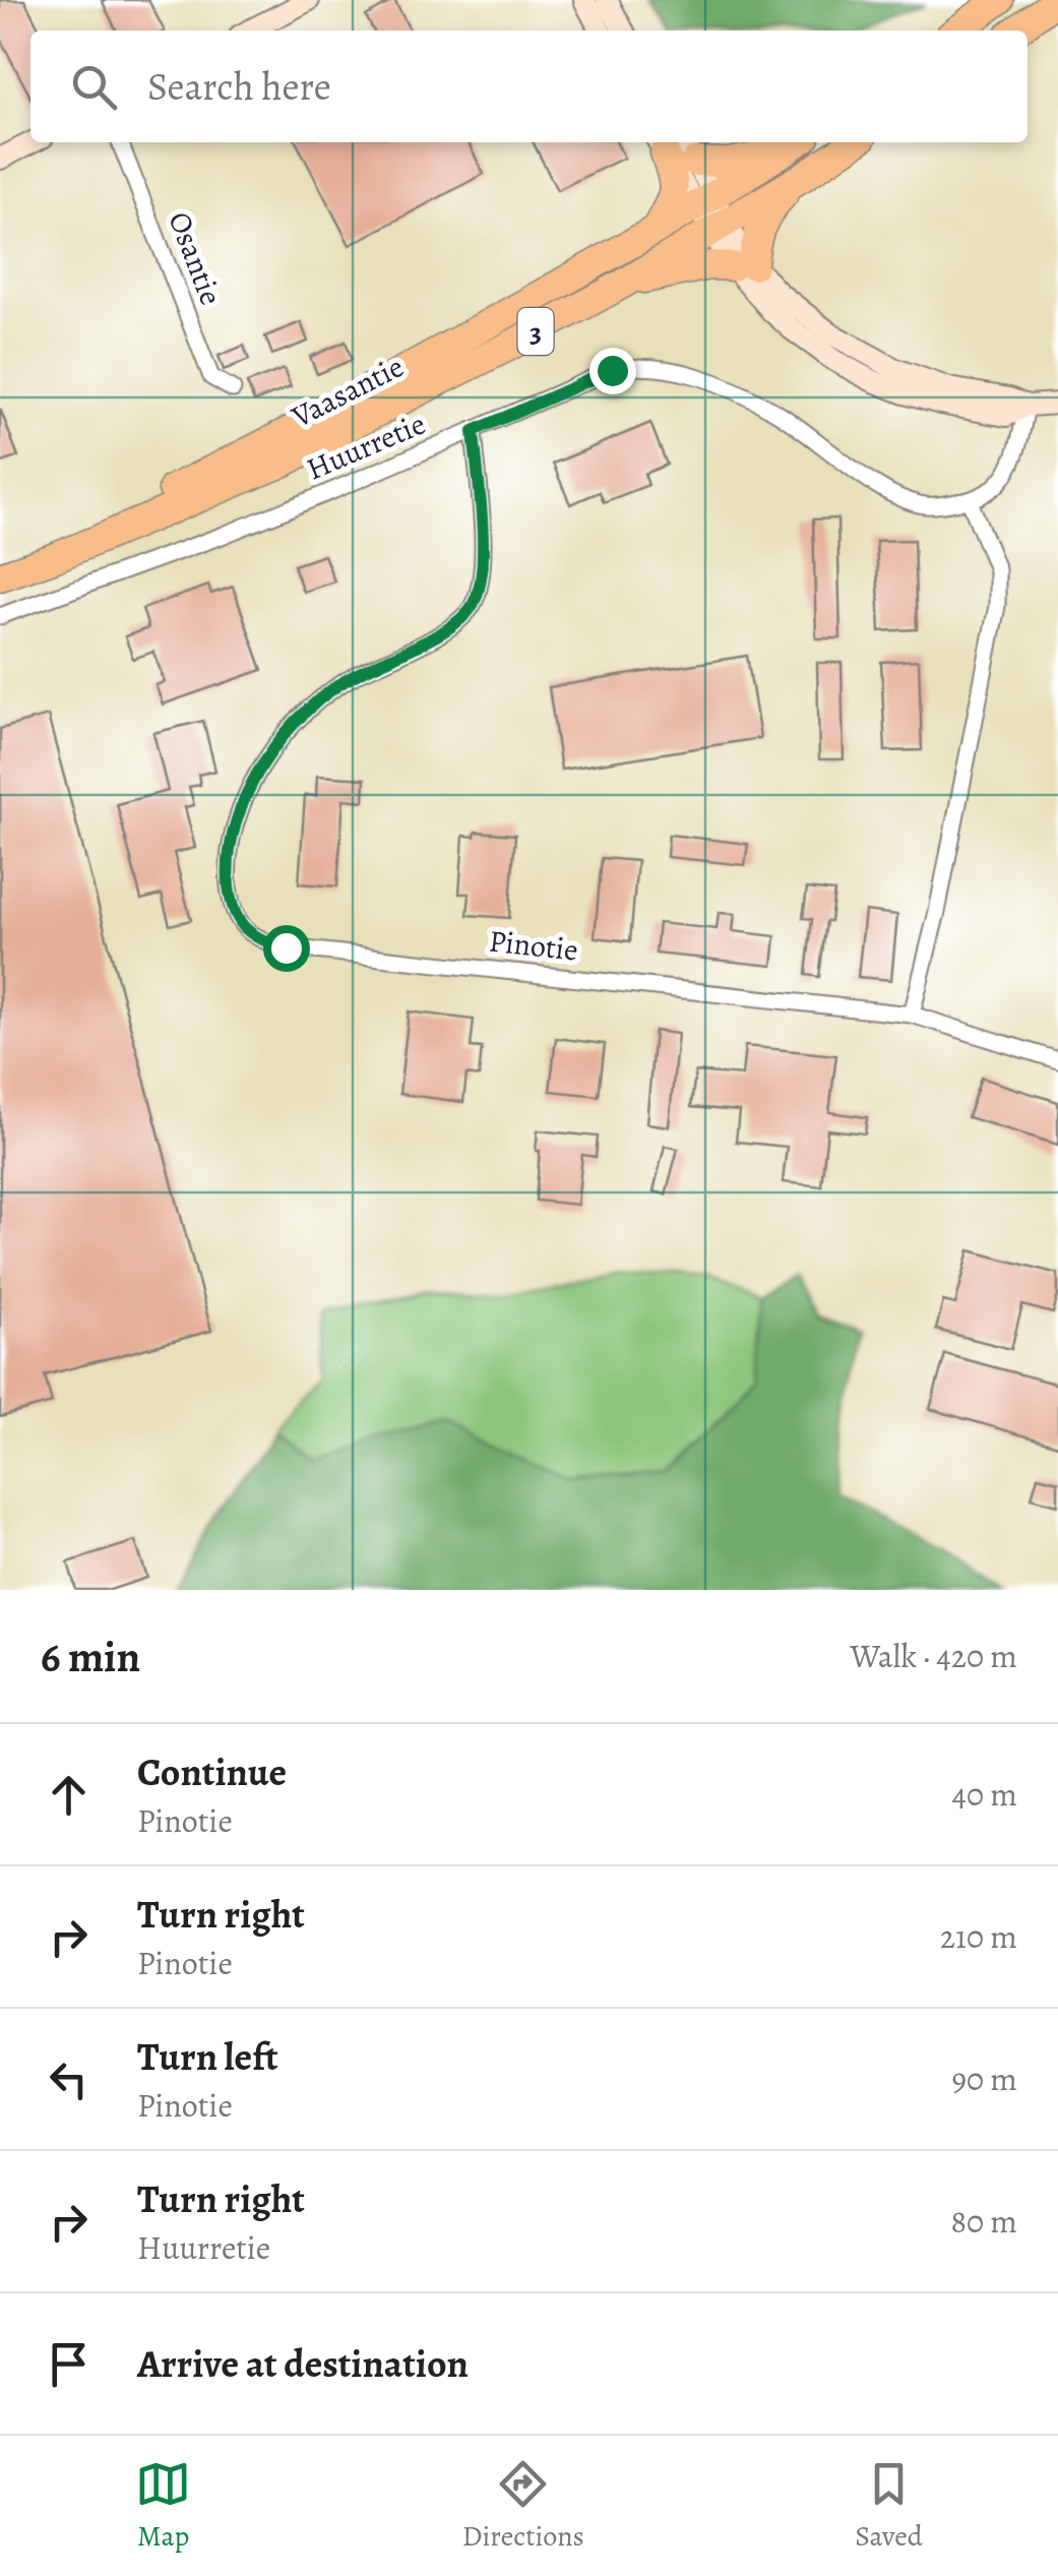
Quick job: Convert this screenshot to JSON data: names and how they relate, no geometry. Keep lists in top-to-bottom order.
{
  "streets": {
    "highway": ["3", "Vaasantie"],
    "street": ["Osantie", "Huurretie", "Pinotie"]
  },
  "crossings": [
    ["Huurretie", "Pinotie"]
  ],
  "page": {
    "search": "Search here",
    "heading": ["6 min", "Walk · 420 m"],
    "list": [
      ["Continue", "Pinotie", "40 m"],
      ["Turn right", "Pinotie", "210 m"],
      ["Turn left", "Pinotie", "90 m"],
      ["Turn right", "Huurretie", "80 m"],
      "Arrive at destination"
    ],
    "nav": ["Map", "Directions", "Saved"]
  }
}
